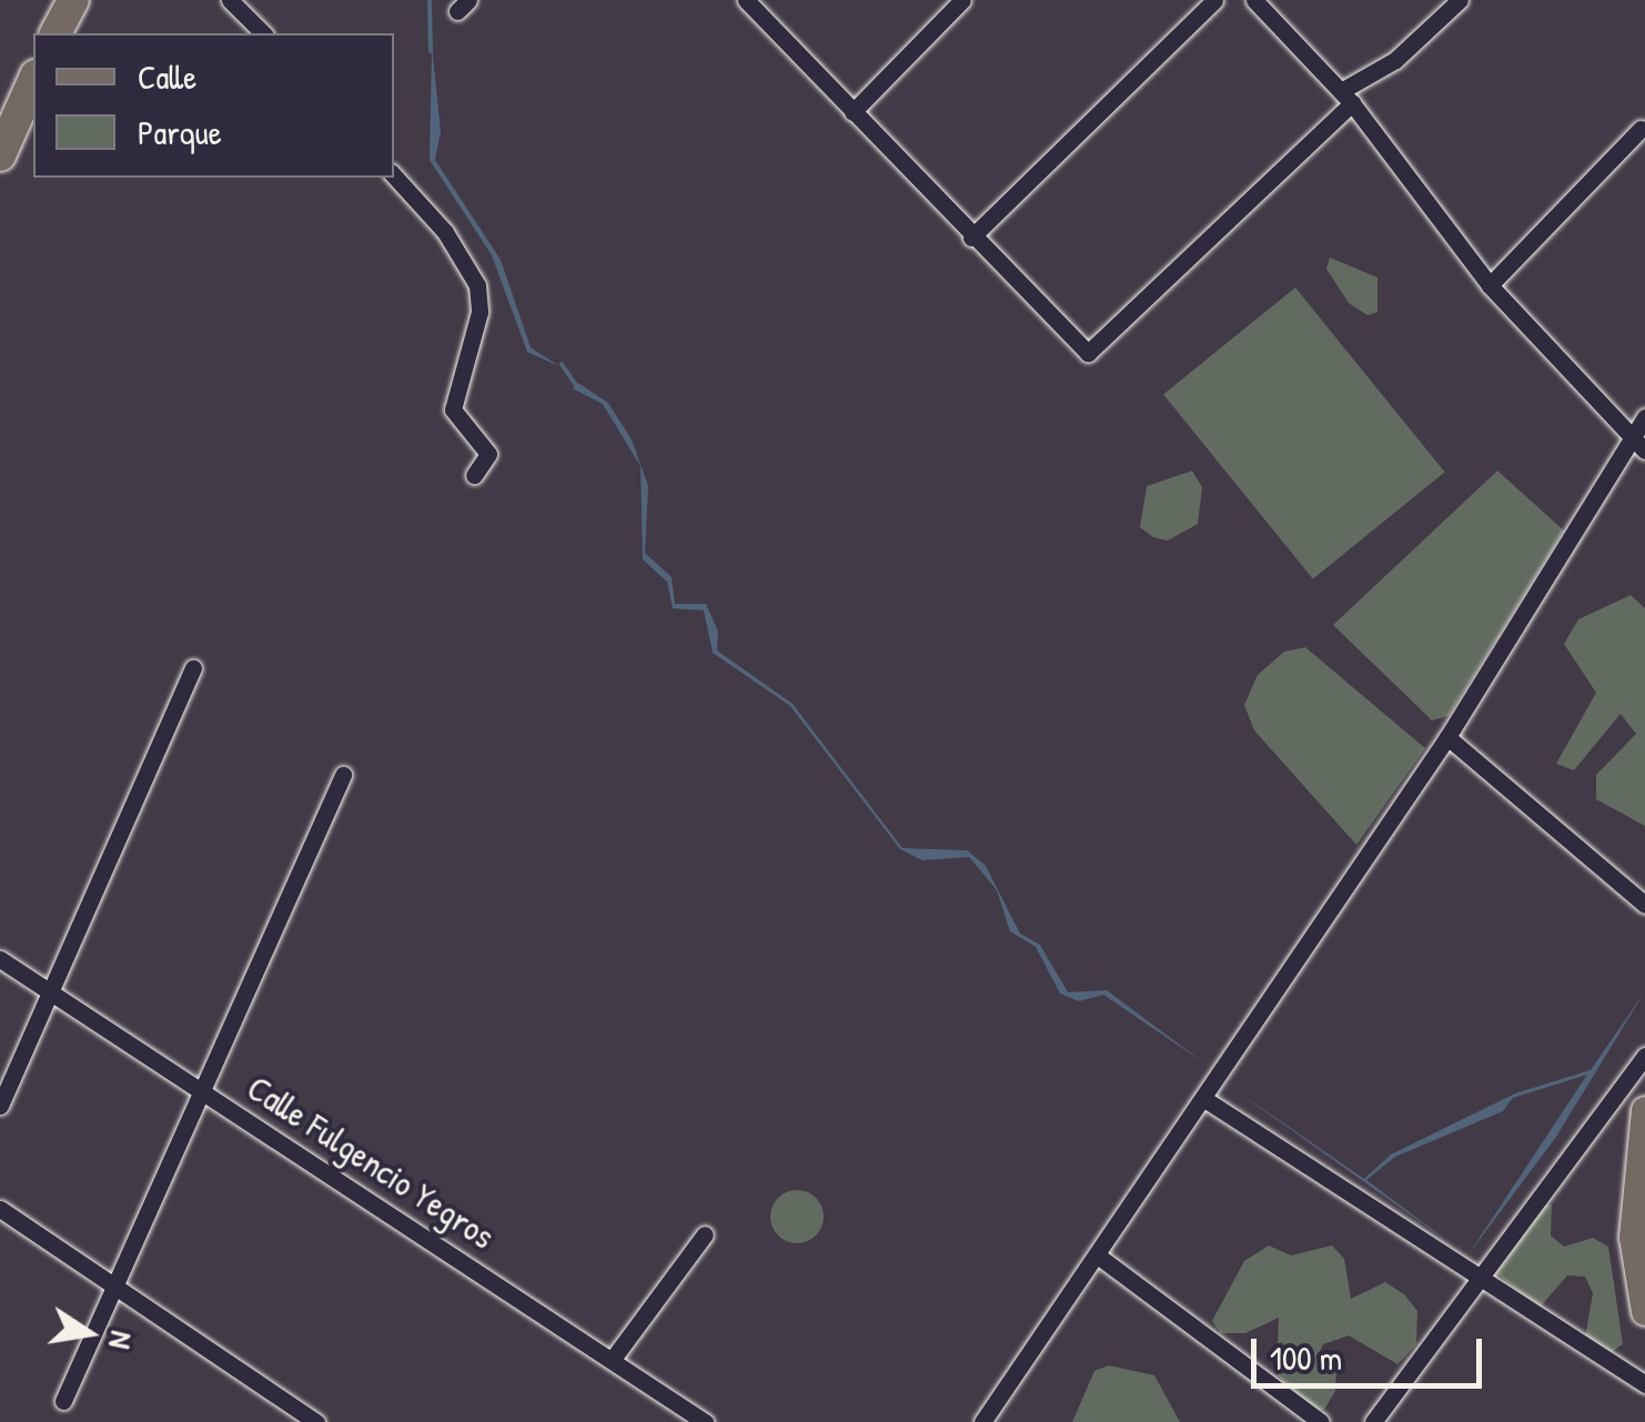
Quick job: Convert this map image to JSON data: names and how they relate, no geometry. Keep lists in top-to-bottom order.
{
  "streets": {
    "street": ["Calle Fulgencio Yegros"]
  },
  "legend": ["Calle", "Parque"],
  "scale_bar": "100 m",
  "north": "right"
}
